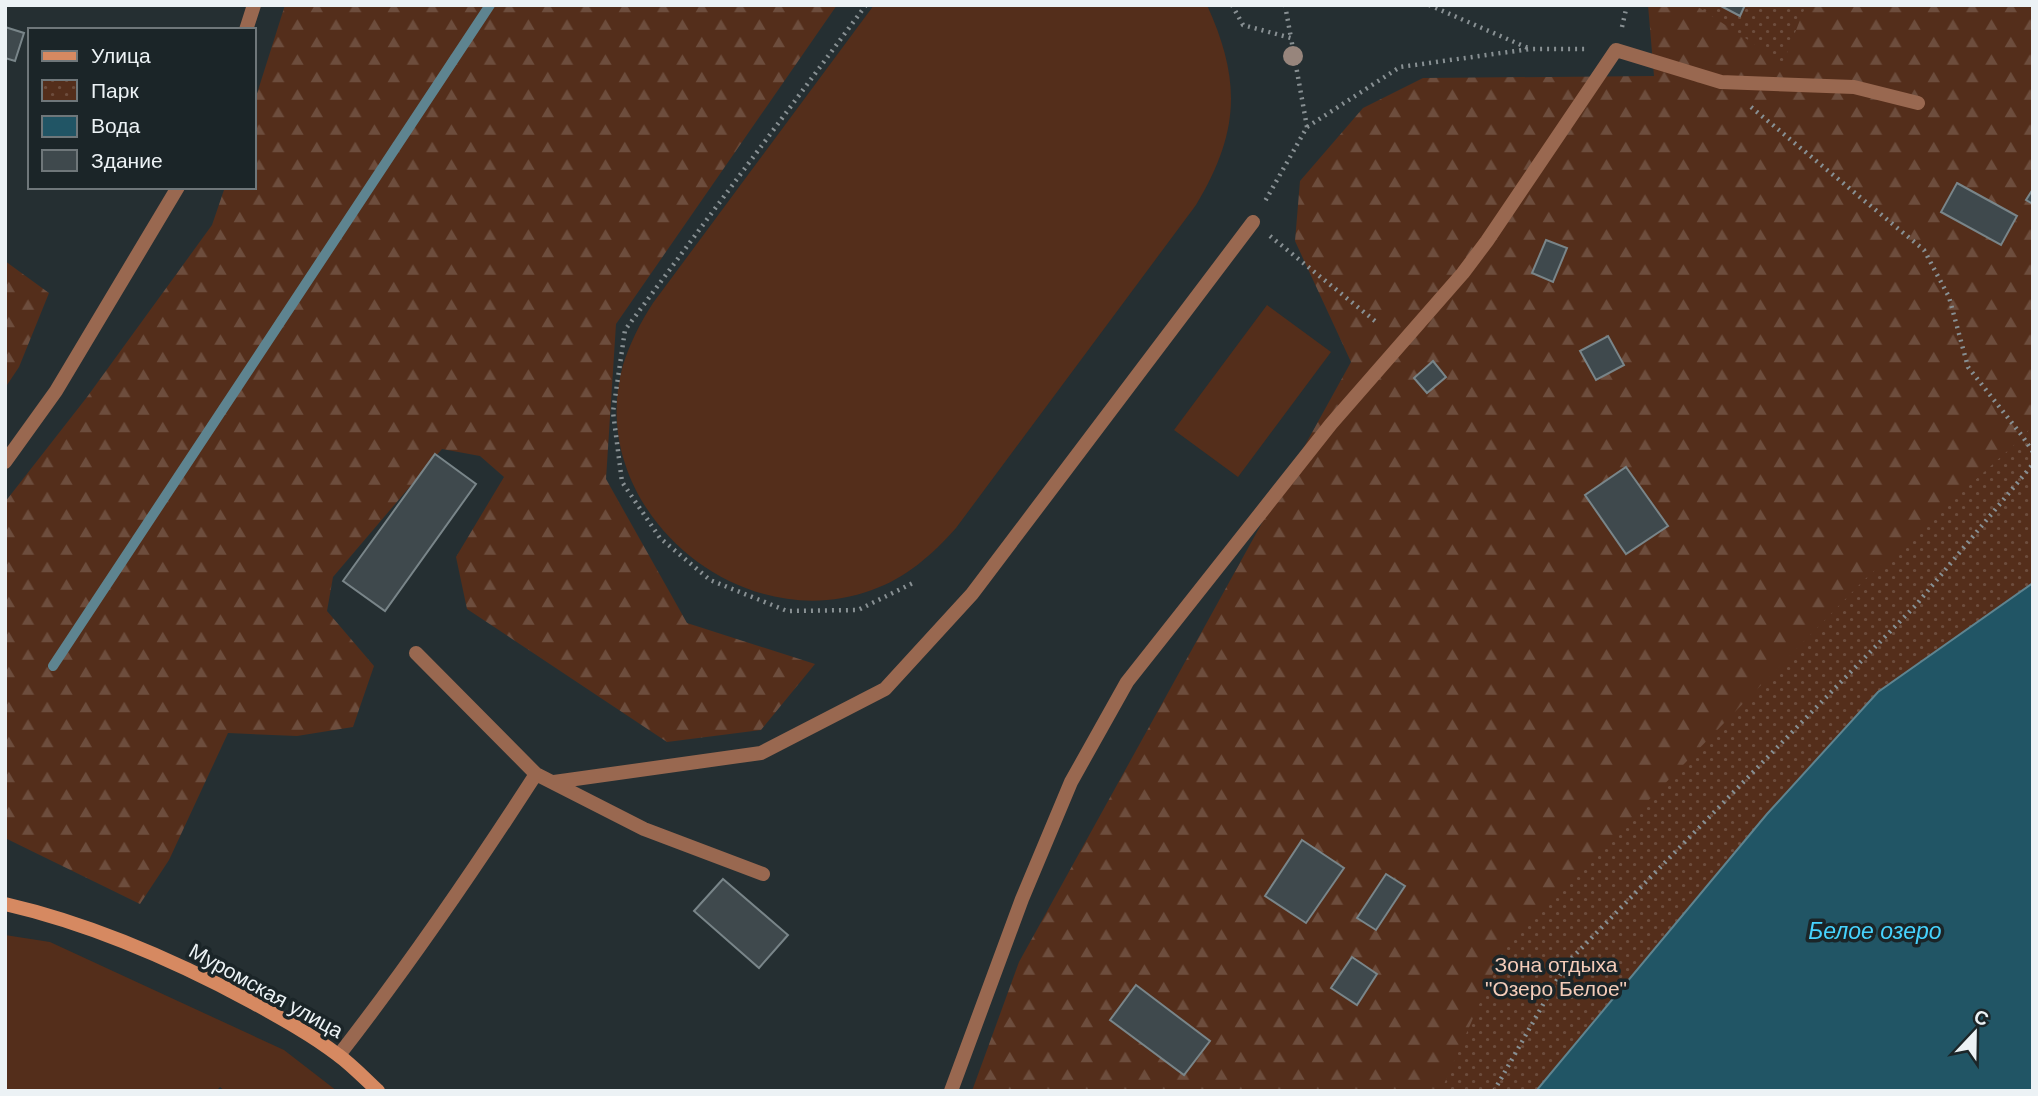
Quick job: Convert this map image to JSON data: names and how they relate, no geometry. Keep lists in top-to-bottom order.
{
  "streets": {
    "street": ["Муромская улица"]
  },
  "water": ["Белое озеро"],
  "parks": ["Зона отдыха \"Озеро Белое\""],
  "legend": [
    "Улица",
    "Парк",
    "Вода",
    "Здание"
  ],
  "north": "top"
}
